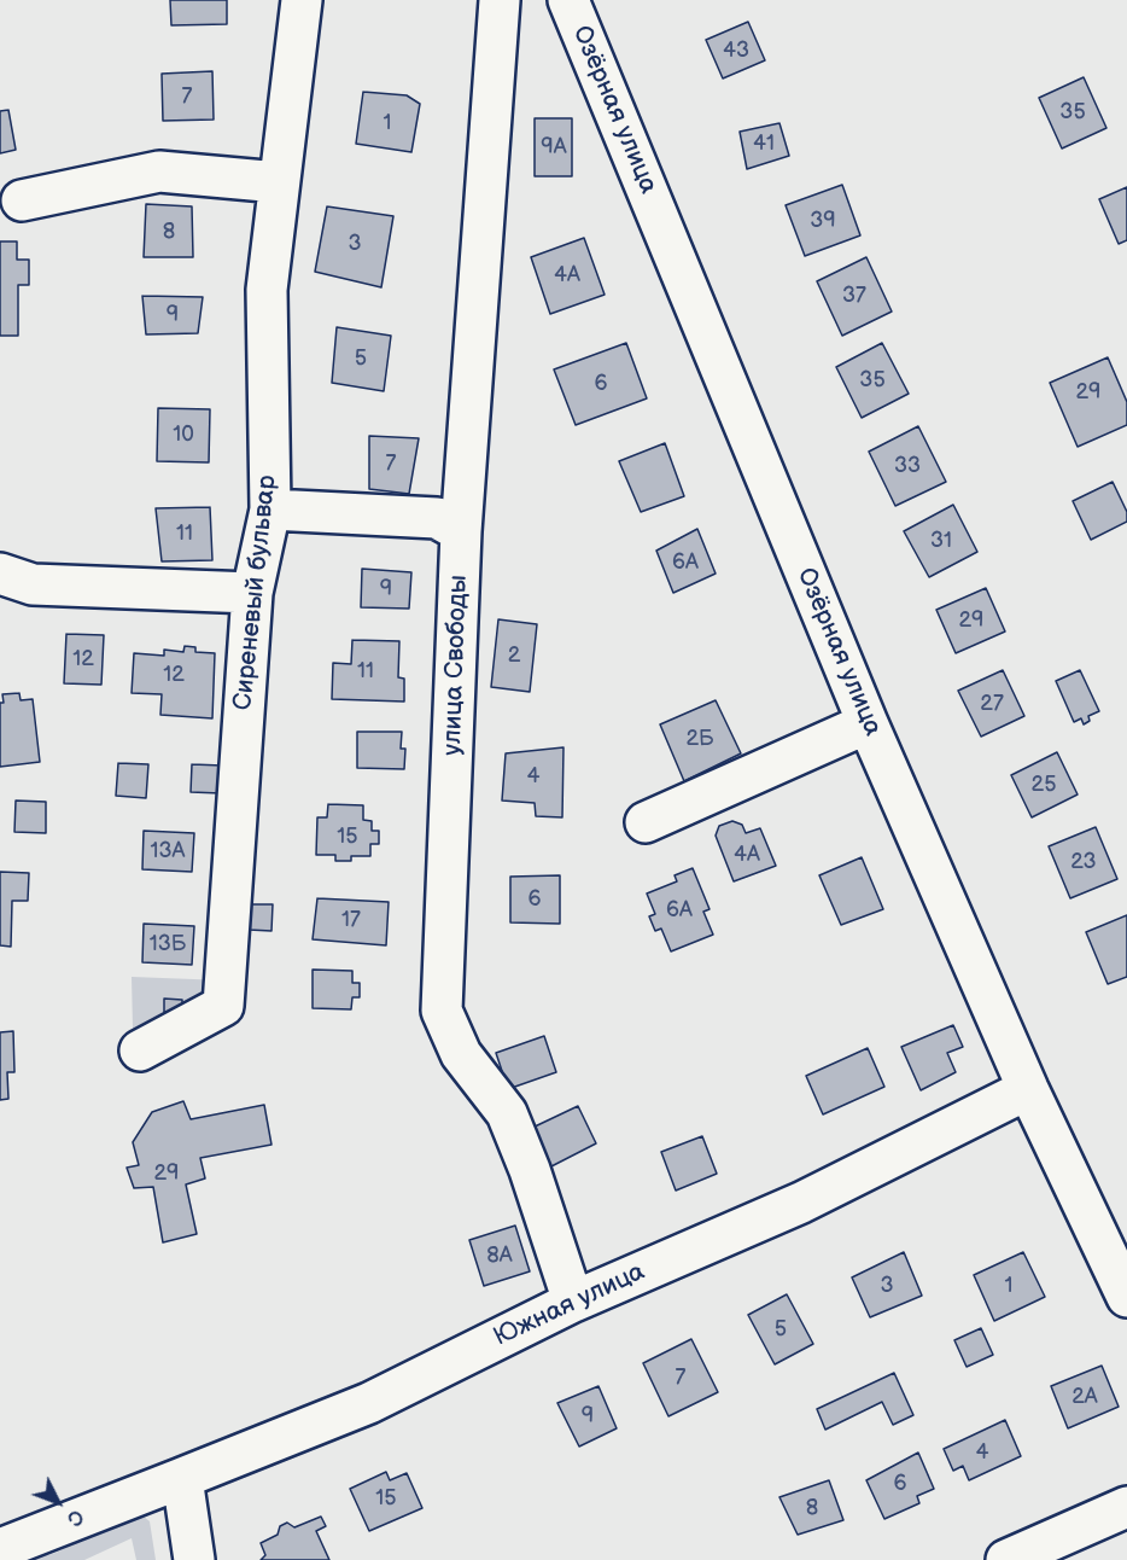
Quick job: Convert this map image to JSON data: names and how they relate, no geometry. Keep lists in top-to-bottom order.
{
  "streets": {
    "street": [
      "Озёрная улица",
      "Сиреневый бульвар",
      "улица Свободы",
      "Южная улица"
    ]
  },
  "crossings": [
    ["Озёрная улица", "Южная улица"],
    ["улица Свободы", "Южная улица"]
  ],
  "house_numbers": [
    "43",
    "7",
    "35",
    "1",
    "41",
    "9А",
    "39",
    "8",
    "3",
    "4А",
    "37",
    "9",
    "5",
    "35",
    "6",
    "29",
    "10",
    "7",
    "33",
    "11",
    "31",
    "6А",
    "9",
    "29",
    "2",
    "12",
    "11",
    "12",
    "27",
    "2Б",
    "4",
    "25",
    "15",
    "13А",
    "4А",
    "23",
    "6",
    "6А",
    "17",
    "13Б",
    "29",
    "8А",
    "3",
    "1",
    "5",
    "7",
    "2А",
    "9",
    "4",
    "6",
    "15",
    "8"
  ],
  "north": "bottom right"
}
